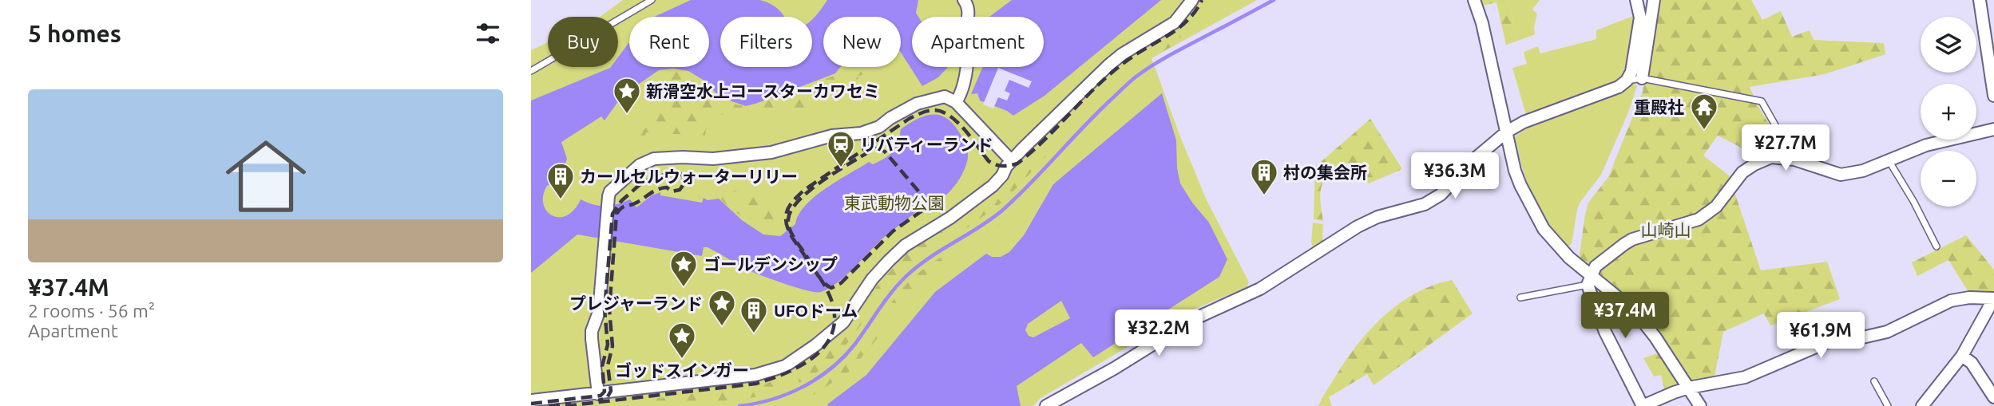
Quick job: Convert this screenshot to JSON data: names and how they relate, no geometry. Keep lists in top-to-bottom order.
{
  "parks": ["東武動物公園", "山崎山"],
  "places": {
    "place": [
      "新滑空水上コースターカワセミ",
      "ゴールデンシップ",
      "プレジャーランド",
      "ゴッドスインガー"
    ],
    "temple": ["重殿社"],
    "station": ["リバティーランド"],
    "building": ["村の集会所", "カールセルウォーターリリー", "UFOドーム"]
  },
  "page": {
    "heading": "5 homes",
    "map_buttons": ["+", "−"],
    "chip": [
      "Buy",
      "Rent",
      "Filters",
      "New",
      "Apartment"
    ],
    "list": [
      {
        "name": "¥37.4M",
        "note": "2 rooms · 56 m² · Apartment"
      }
    ],
    "price": [
      "¥27.7M",
      "¥36.3M",
      "¥37.4M",
      "¥32.2M",
      "¥61.9M"
    ]
  }
}
